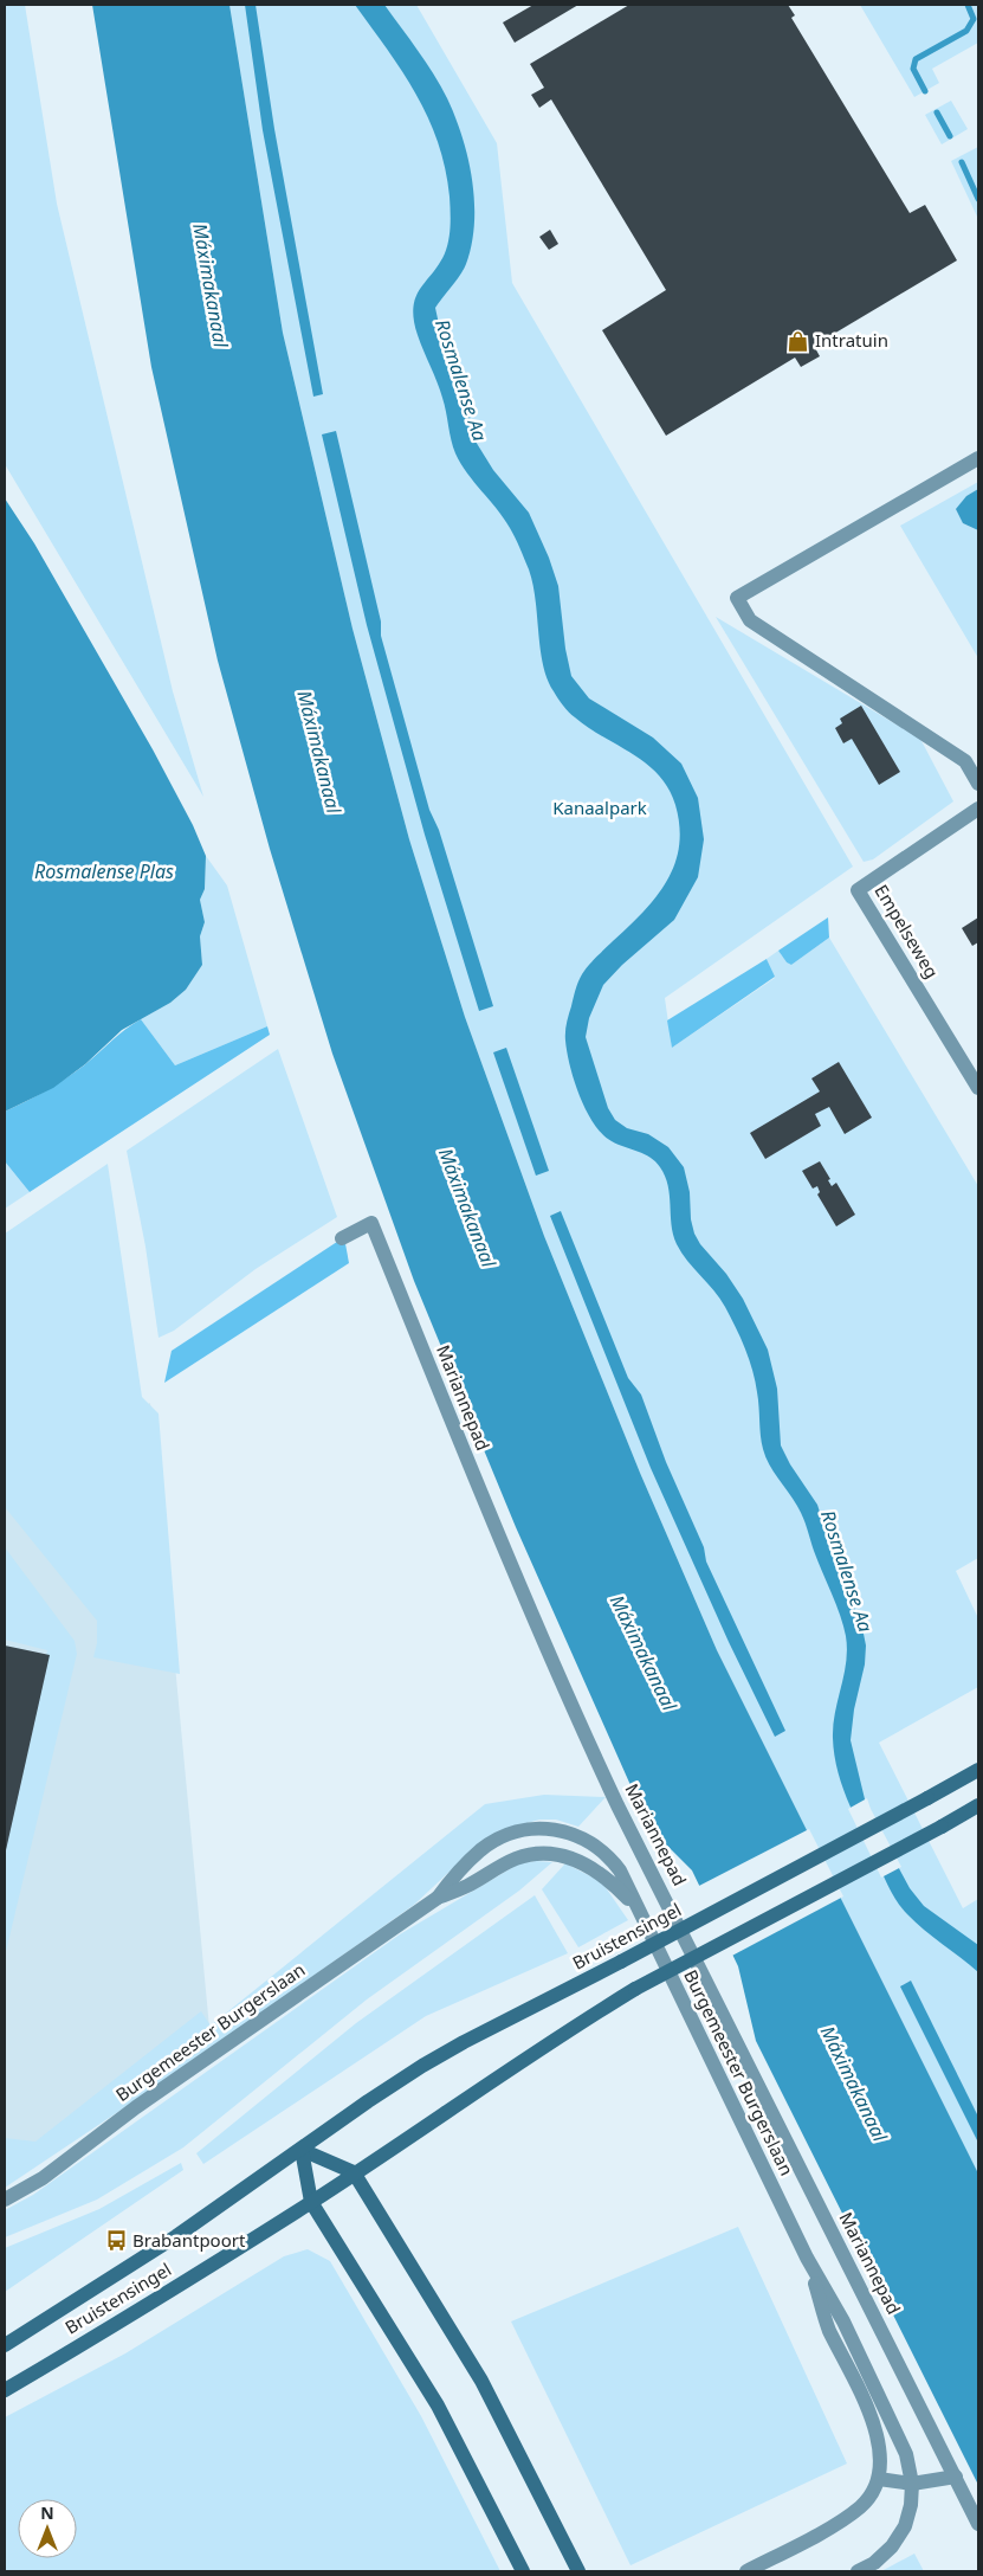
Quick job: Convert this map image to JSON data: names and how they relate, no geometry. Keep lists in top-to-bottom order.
{
  "streets": {
    "main road": ["Bruistensingel"],
    "street": ["Empelseweg", "Mariannepad", "Burgemeester Burgerslaan"]
  },
  "water": ["Máximakanaal", "Rosmalense Aa", "Rosmalense Plas"],
  "parks": ["Kanaalpark"],
  "places": {
    "shop": ["Intratuin"],
    "bus stop": ["Brabantpoort"]
  },
  "north": "top"
}
